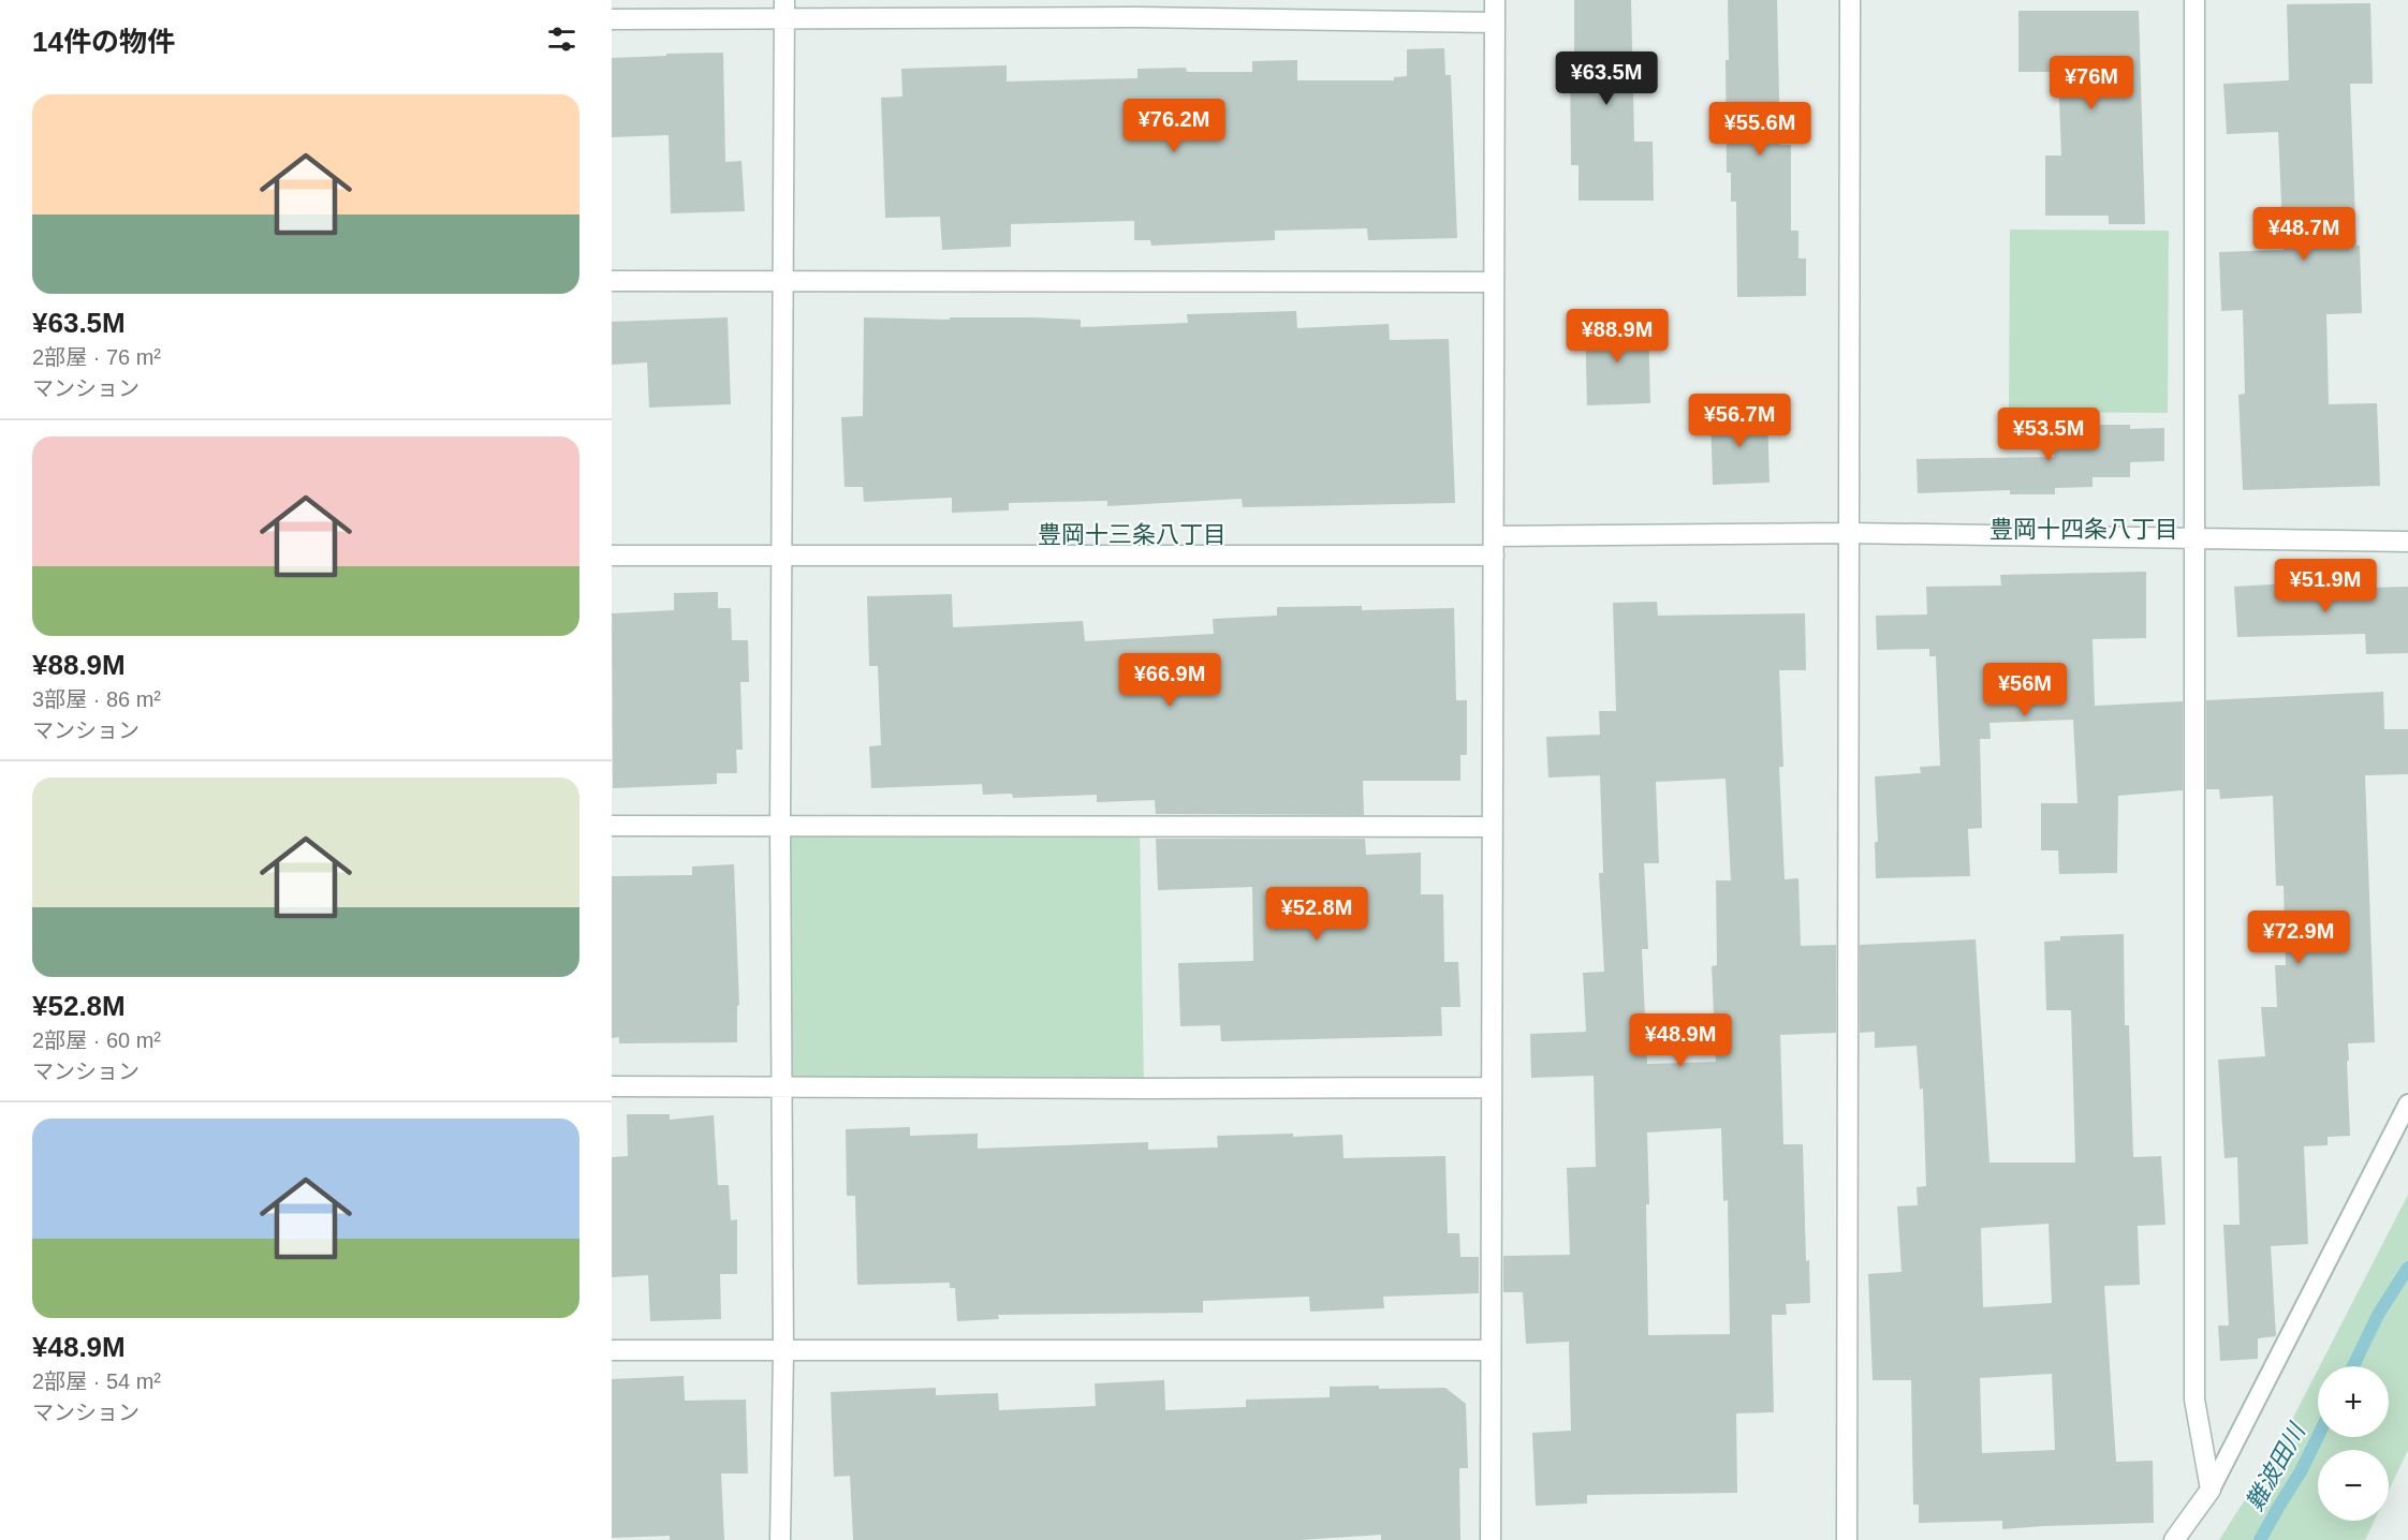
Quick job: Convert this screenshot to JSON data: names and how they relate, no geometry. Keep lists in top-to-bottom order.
{
  "districts": ["豊岡十四条八丁目", "豊岡十三条八丁目"],
  "water": ["難波田川"],
  "page": {
    "heading": "14件の物件",
    "price": [
      "¥63.5M",
      "¥76M",
      "¥76.2M",
      "¥55.6M",
      "¥48.7M",
      "¥88.9M",
      "¥56.7M",
      "¥53.5M",
      "¥51.9M",
      "¥66.9M",
      "¥56M",
      "¥52.8M",
      "¥72.9M",
      "¥48.9M"
    ],
    "list": [
      {
        "name": "¥63.5M",
        "note": "2部屋 · 76 m² · マンション"
      },
      {
        "name": "¥88.9M",
        "note": "3部屋 · 86 m² · マンション"
      },
      {
        "name": "¥52.8M",
        "note": "2部屋 · 60 m² · マンション"
      },
      {
        "name": "¥48.9M",
        "note": "2部屋 · 54 m² · マンション"
      }
    ],
    "map_buttons": ["+", "−"]
  }
}
